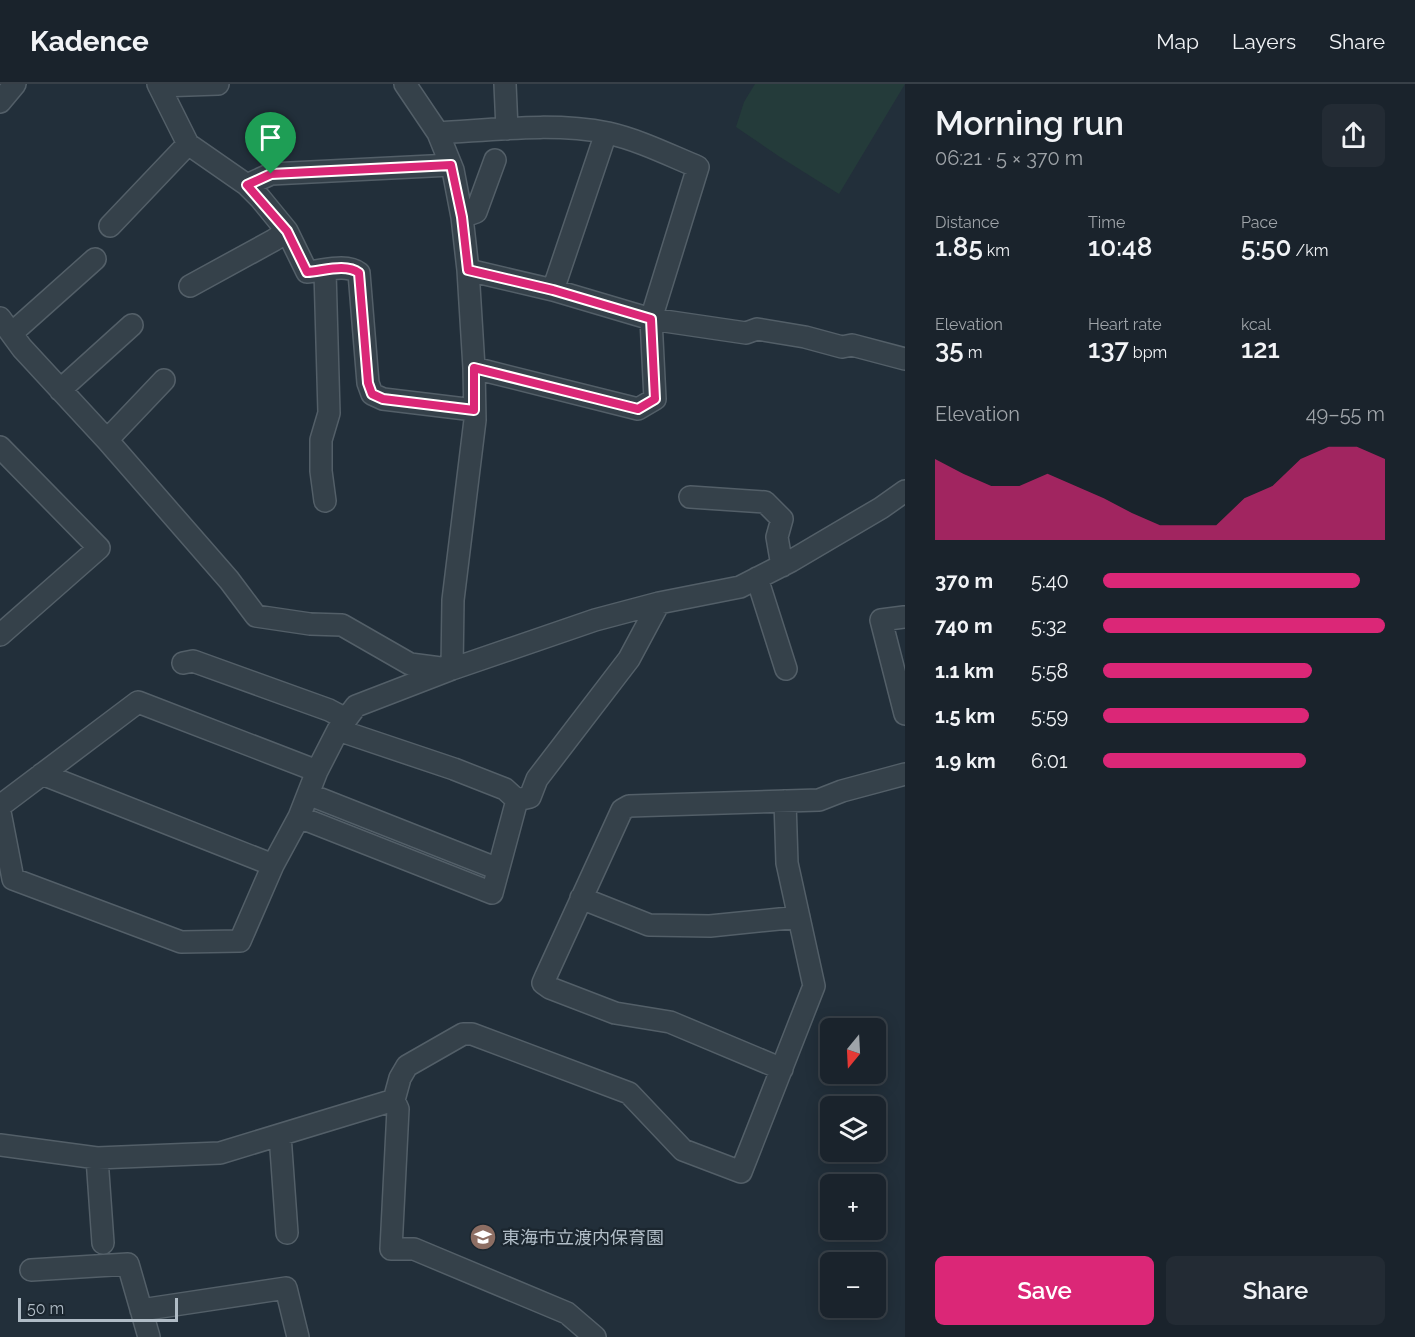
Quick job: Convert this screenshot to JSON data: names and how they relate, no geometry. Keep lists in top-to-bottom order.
{
  "places": {
    "school or university": ["東海市立渡内保育園"]
  },
  "scale_bar": "50 m",
  "north": "bottom",
  "page": {
    "header": "Kadence",
    "nav": ["Map", "Layers", "Share"],
    "heading": ["Morning run", "06:21 · 5 × 370 m"],
    "stats": [
      ["Distance", "1.85 km"],
      ["Time", "10:48"],
      ["Pace", "5:50 /km"],
      ["Elevation", "35 m"],
      ["Heart rate", "137 bpm"],
      ["kcal", "121"]
    ],
    "chart": ["Elevation", "49–55 m"],
    "list": [
      {
        "name": "370 m",
        "note": "5:40"
      },
      {
        "name": "740 m",
        "note": "5:32"
      },
      {
        "name": "1.1 km",
        "note": "5:58"
      },
      {
        "name": "1.5 km",
        "note": "5:59"
      },
      {
        "name": "1.9 km",
        "note": "6:01"
      }
    ],
    "map_buttons": ["+", "−"],
    "buttons": ["Save", "Share"],
    "scale": "50 m"
  }
}
